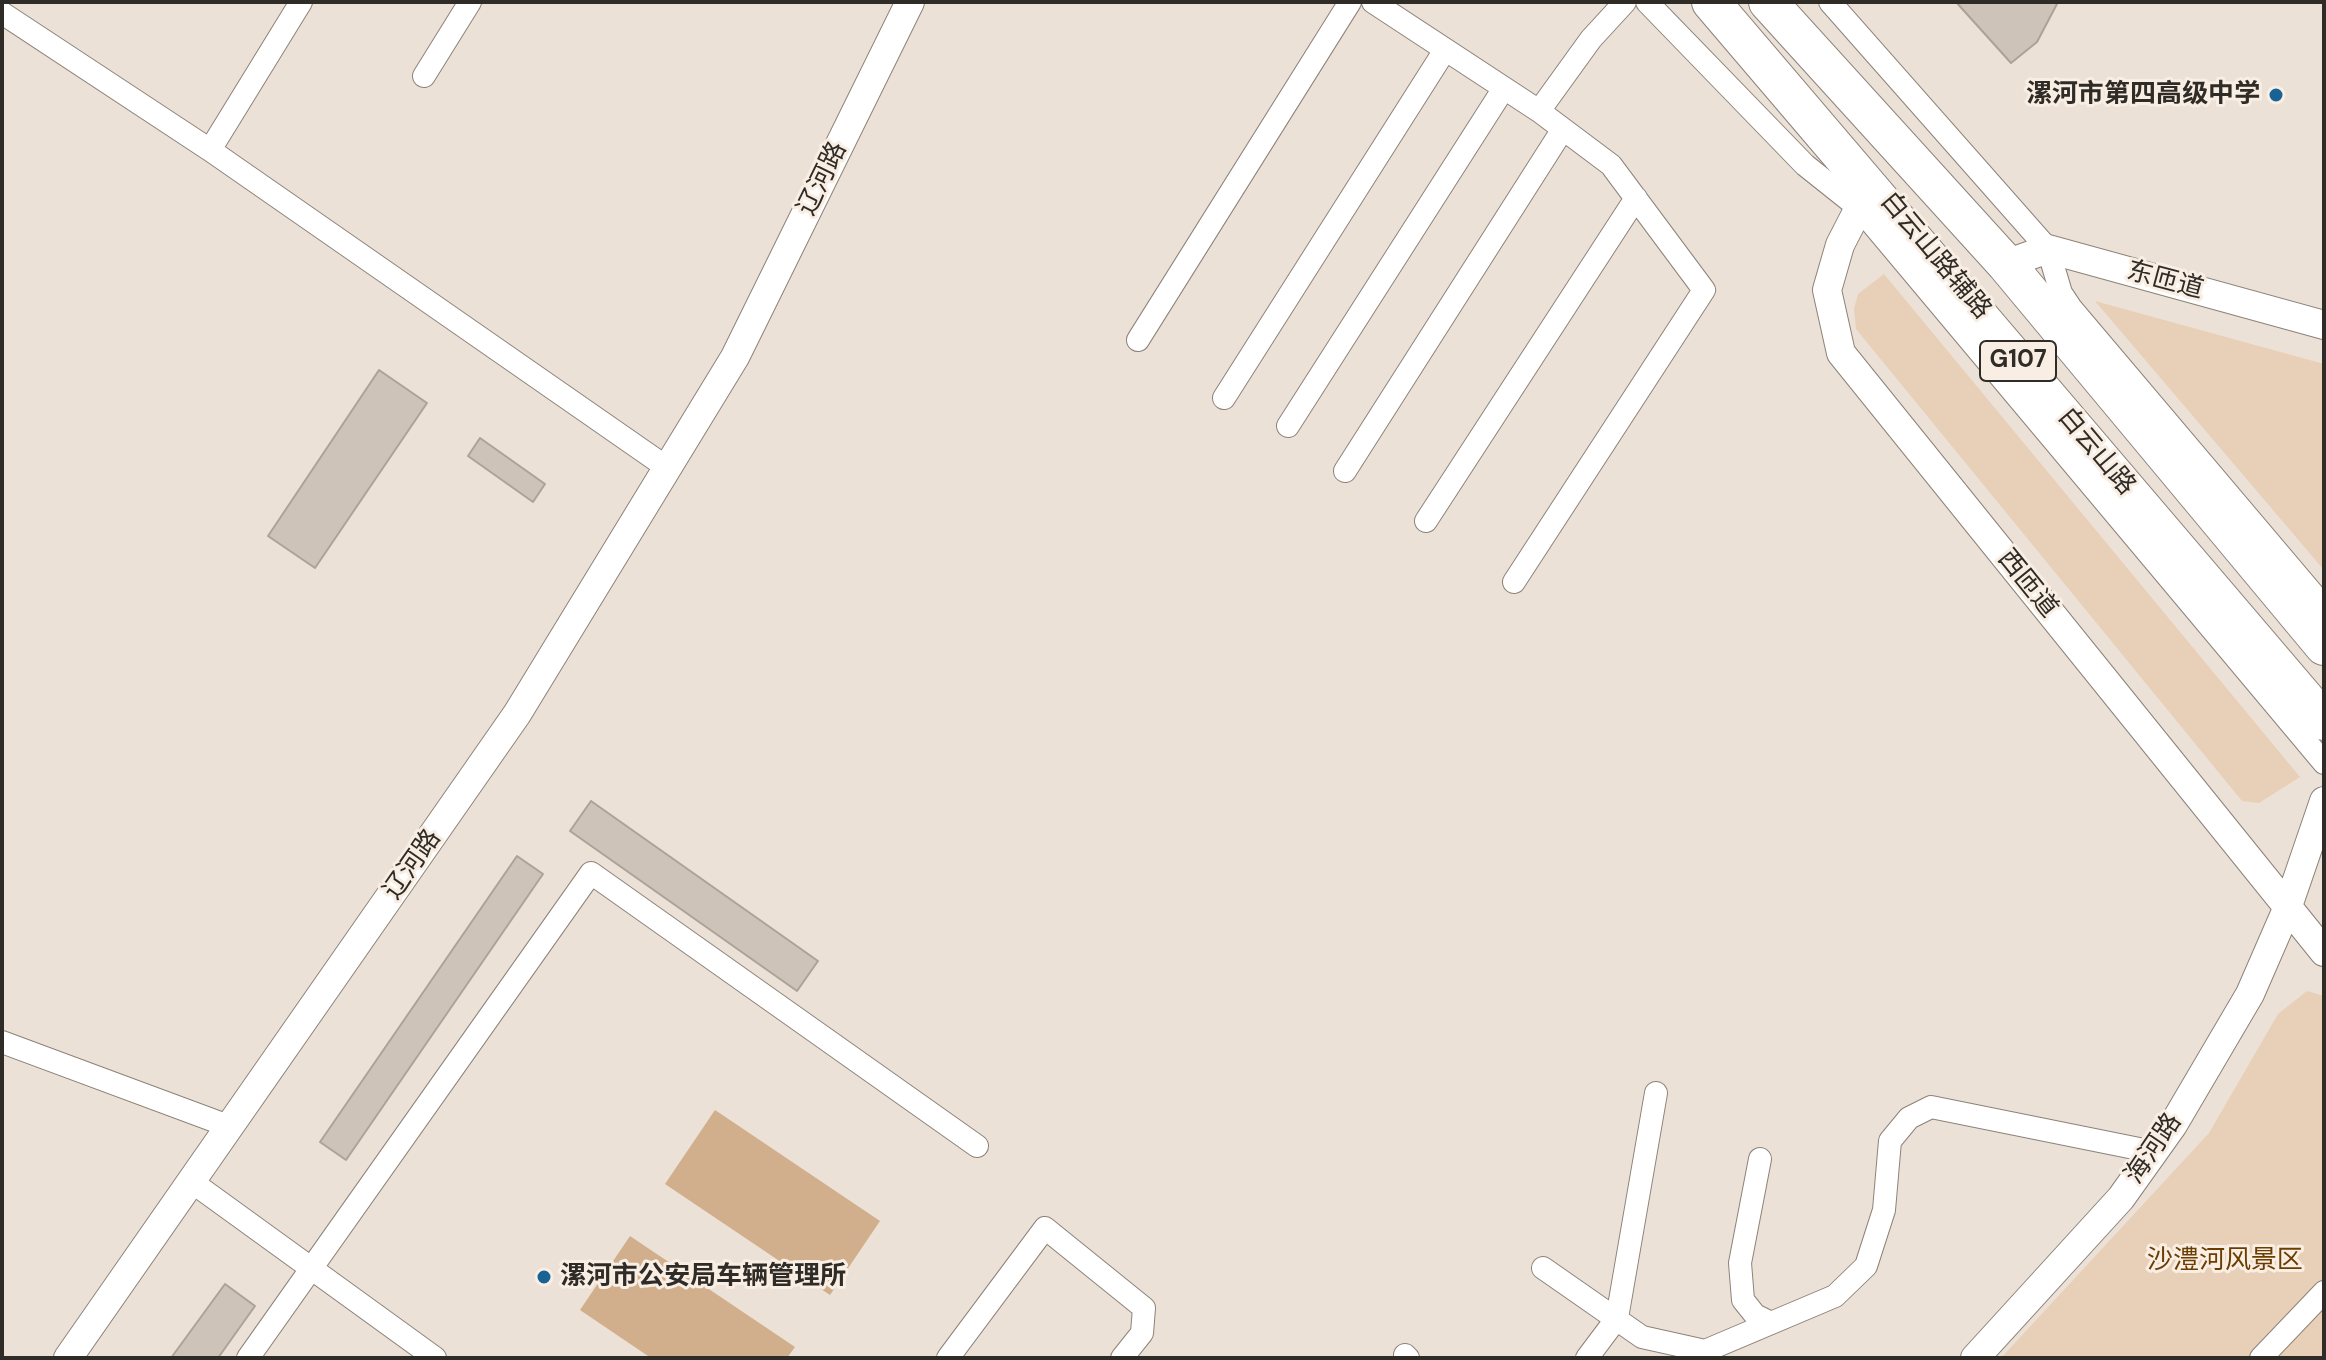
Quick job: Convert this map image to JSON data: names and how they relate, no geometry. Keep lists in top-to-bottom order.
{
  "streets": {
    "highway": ["G107", "白云山路"],
    "street": [
      "辽河路",
      "白云山路辅路",
      "东匝道",
      "西匝道",
      "海河路"
    ]
  },
  "crossings": [
    ["白云山路辅路", "白云山路"],
    ["白云山路辅路", "西匝道"],
    ["白云山路", "西匝道"],
    ["西匝道", "海河路"]
  ],
  "parks": ["沙澧河风景区"],
  "places": ["漯河市第四高级中学", "漯河市公安局车辆管理所"]
}
